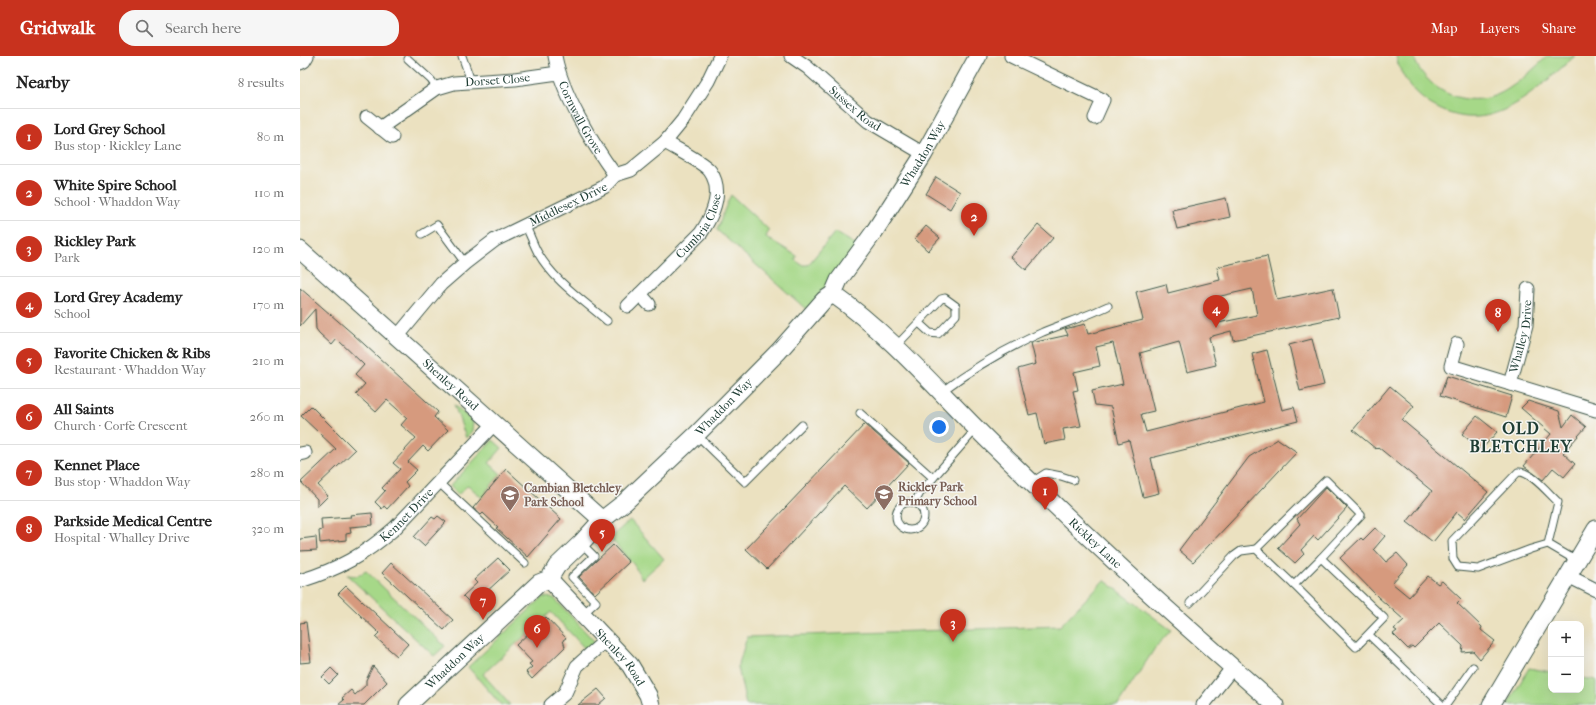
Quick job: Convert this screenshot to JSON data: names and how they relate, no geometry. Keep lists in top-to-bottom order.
{
  "streets": {
    "street": [
      "Dorset Close",
      "Sussex Road",
      "Cornwall Grove",
      "Whaddon Way",
      "Middlesex Drive",
      "Cumbria Close",
      "Whalley Drive",
      "Shenley Road",
      "Kennet Drive",
      "Rickley Lane"
    ]
  },
  "crossings": [
    ["Dorset Close", "Cornwall Grove"],
    ["Sussex Road", "Whaddon Way"],
    ["Cornwall Grove", "Middlesex Drive"],
    ["Whaddon Way", "Shenley Road"],
    ["Whaddon Way", "Rickley Lane"],
    ["Middlesex Drive", "Cumbria Close"],
    ["Middlesex Drive", "Shenley Road"],
    ["Shenley Road", "Kennet Drive"]
  ],
  "districts": ["OLD BLETCHLEY"],
  "places": {
    "school or university": ["Rickley Park Primary School", "Cambian Bletchley Park School"]
  },
  "page": {
    "header": "Gridwalk",
    "search": "Search here",
    "nav": ["Map", "Layers", "Share"],
    "heading": ["Nearby", "8 results"],
    "list": [
      {
        "mark": "1",
        "name": "Lord Grey School",
        "note": "Bus stop · Rickley Lane",
        "value": "80 m"
      },
      {
        "mark": "2",
        "name": "White Spire School",
        "note": "School · Whaddon Way",
        "value": "110 m"
      },
      {
        "mark": "3",
        "name": "Rickley Park",
        "note": "Park",
        "value": "120 m"
      },
      {
        "mark": "4",
        "name": "Lord Grey Academy",
        "note": "School",
        "value": "170 m"
      },
      {
        "mark": "5",
        "name": "Favorite Chicken & Ribs",
        "note": "Restaurant · Whaddon Way",
        "value": "210 m"
      },
      {
        "mark": "6",
        "name": "All Saints",
        "note": "Church · Corfe Crescent",
        "value": "260 m"
      },
      {
        "mark": "7",
        "name": "Kennet Place",
        "note": "Bus stop · Whaddon Way",
        "value": "280 m"
      },
      {
        "mark": "8",
        "name": "Parkside Medical Centre",
        "note": "Hospital · Whalley Drive",
        "value": "320 m"
      }
    ],
    "pins": [
      "2",
      "4",
      "8",
      "1",
      "5",
      "7",
      "3",
      "6"
    ],
    "map_buttons": ["+", "−"]
  }
}
